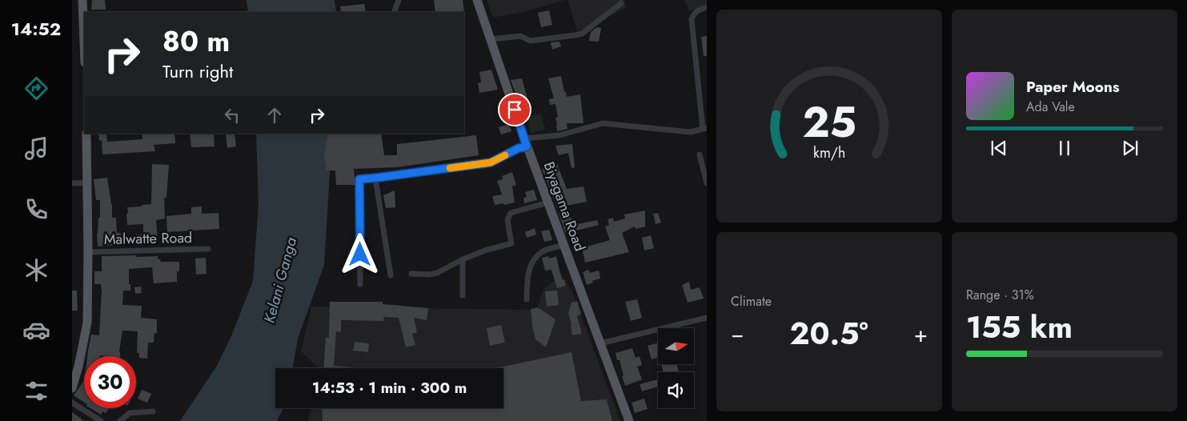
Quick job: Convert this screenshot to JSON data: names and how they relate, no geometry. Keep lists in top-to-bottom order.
{
  "streets": {
    "main road": ["Biyagama Road"],
    "street": ["Malwatte Road"]
  },
  "water": ["Kelani Ganga"],
  "north": "right",
  "page": {
    "tabs": "14:52",
    "turn": ["80 m", "Turn right"],
    "song": ["Paper Moons", "Ada Vale"],
    "tile": [
      "Climate",
      ["Range · 31%", "155 km"]
    ],
    "heat": ["−", "20.5°", "+"],
    "limit": "30",
    "trip": "14:53 · 1 min · 300 m",
    "gauge": ["25", "km/h"]
  }
}
